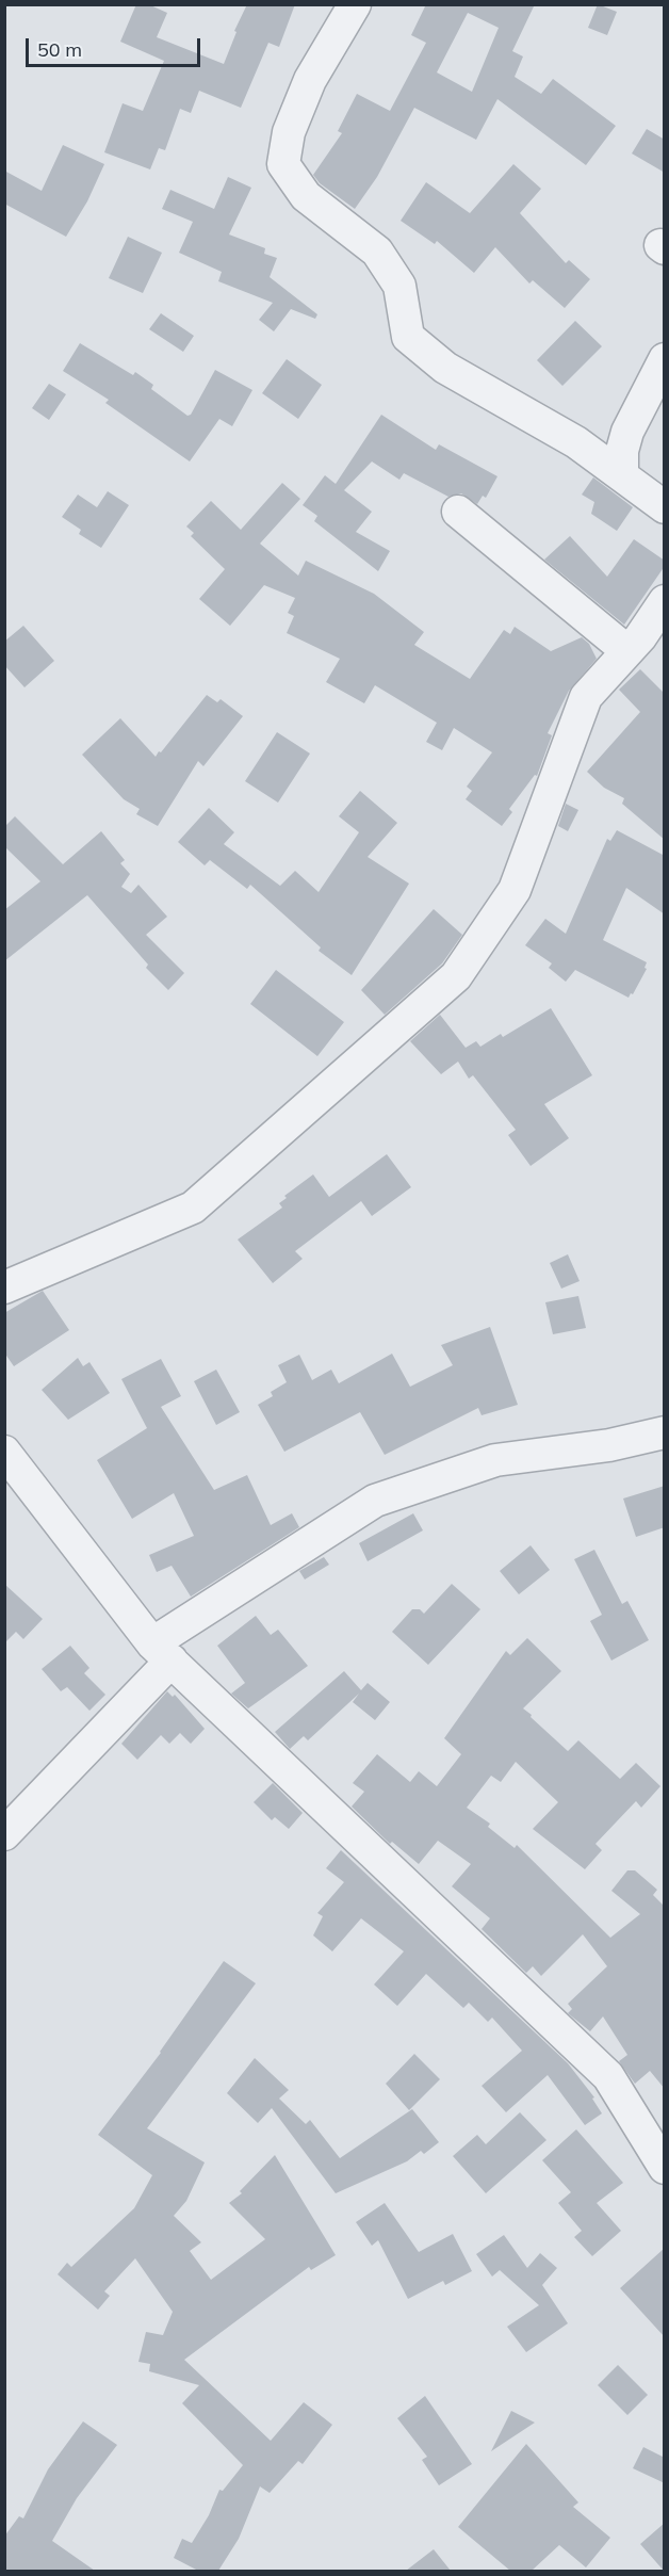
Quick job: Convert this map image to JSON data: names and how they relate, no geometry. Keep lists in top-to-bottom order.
{
  "scale_bar": "50 m"
}
